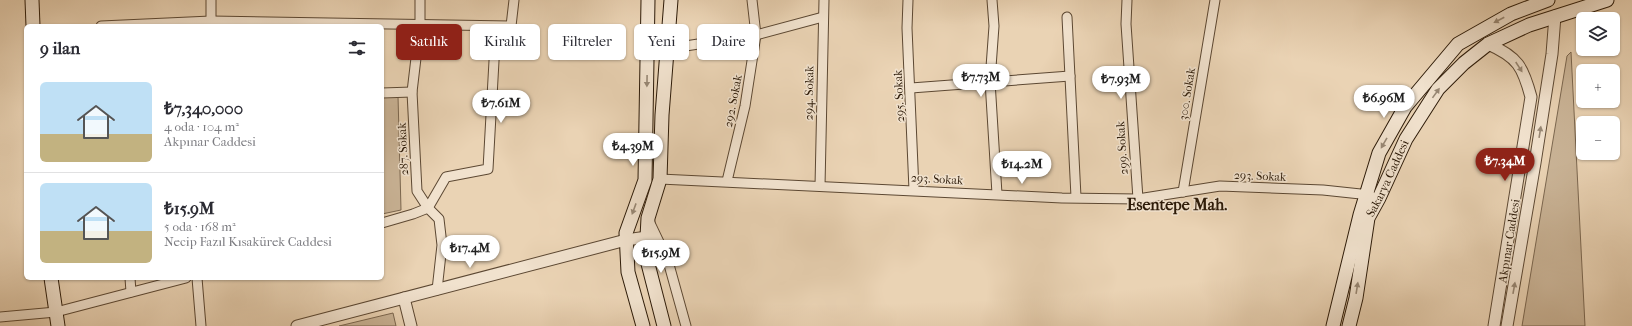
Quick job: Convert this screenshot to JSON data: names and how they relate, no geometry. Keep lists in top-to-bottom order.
{
  "streets": {
    "main road": ["Sakarya Caddesi"],
    "street": [
      "294. Sokak",
      "300. Sokak",
      "295. Sokak",
      "292. Sokak",
      "299. Sokak",
      "287. Sokak",
      "293. Sokak",
      "Akpınar Caddesi"
    ]
  },
  "crossings": [
    ["294. Sokak", "293. Sokak"],
    ["300. Sokak", "293. Sokak"],
    ["295. Sokak", "293. Sokak"],
    ["292. Sokak", "293. Sokak"],
    ["299. Sokak", "293. Sokak"],
    ["293. Sokak", "Sakarya Caddesi"],
    ["Sakarya Caddesi", "Akpınar Caddesi"]
  ],
  "districts": ["Esentepe Mah."],
  "page": {
    "map_buttons": ["+", "−"],
    "chip": [
      "Satılık",
      "Kiralık",
      "Filtreler",
      "Yeni",
      "Daire"
    ],
    "heading": "9 ilan",
    "price": [
      "₺7.73M",
      "₺7.93M",
      "₺6.96M",
      "₺7.61M",
      "₺4.39M",
      "₺7.34M",
      "₺14.2M",
      "₺17.4M",
      "₺15.9M"
    ],
    "list": [
      {
        "name": "₺7,340,000",
        "note": "4 oda · 104 m² · Akpınar Caddesi"
      },
      {
        "name": "₺15.9M",
        "note": "5 oda · 168 m² · Necip Fazıl Kısakürek Caddesi"
      }
    ]
  }
}
